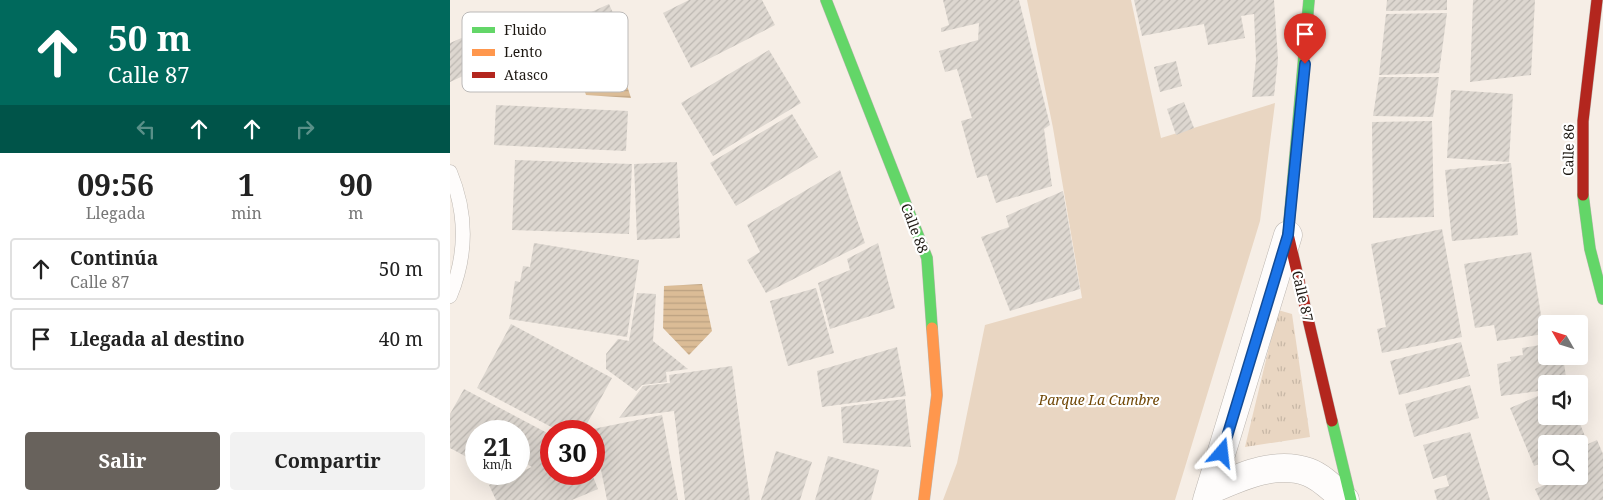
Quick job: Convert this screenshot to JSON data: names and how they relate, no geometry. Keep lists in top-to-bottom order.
{
  "streets": {
    "street": ["Calle 86", "Calle 88", "Calle 87"]
  },
  "parks": ["Parque La Cumbre"],
  "legend": ["Fluido", "Lento", "Atasco"],
  "north": "top left",
  "page": {
    "turn": ["50 m", "Calle 87"],
    "eta": [
      "09:56",
      "Llegada",
      "1",
      "min",
      "90",
      "m"
    ],
    "list": [
      {
        "name": "Continúa",
        "note": "Calle 87",
        "value": "50 m"
      },
      {
        "name": "Llegada al destino",
        "value": "40 m"
      }
    ],
    "speed": "21 km/h",
    "limit": "30",
    "buttons": ["Salir", "Compartir"]
  }
}
